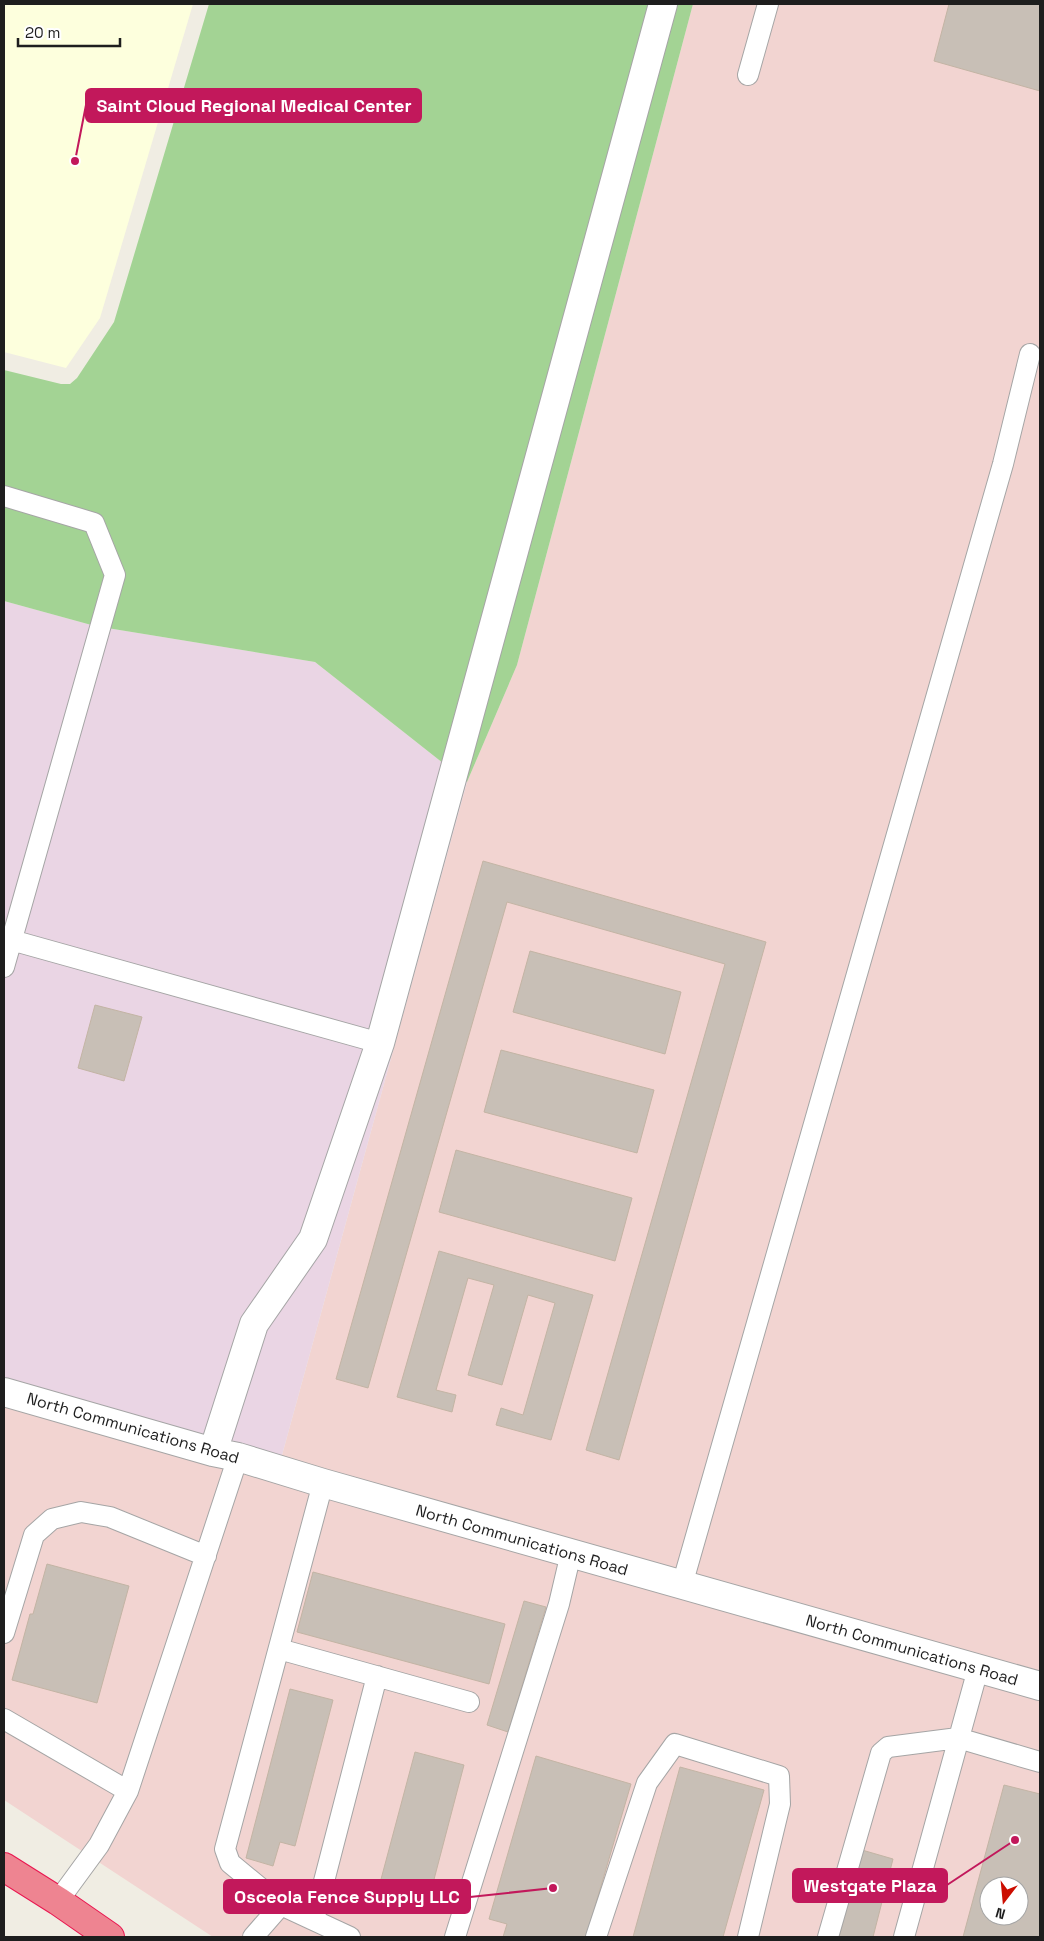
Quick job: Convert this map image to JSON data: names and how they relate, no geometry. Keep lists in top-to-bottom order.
{
  "streets": {
    "street": ["North Communications Road"]
  },
  "places": ["Saint Cloud Regional Medical Center", "Westgate Plaza", "Osceola Fence Supply LLC"],
  "scale_bar": "20 m",
  "north": "bottom"
}
